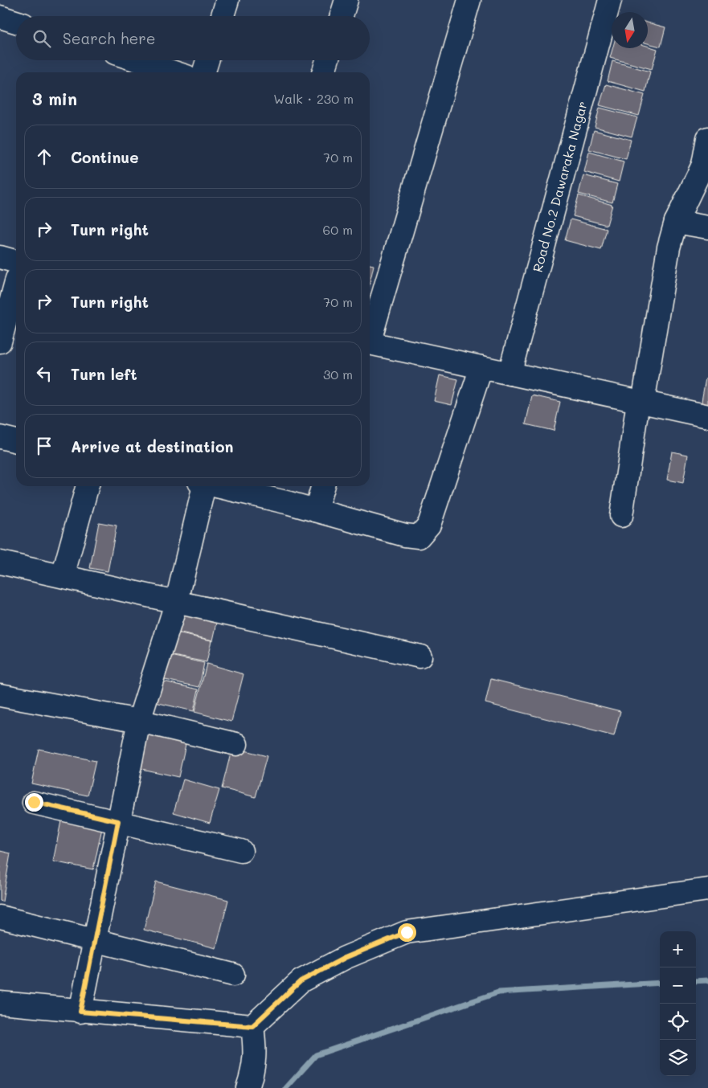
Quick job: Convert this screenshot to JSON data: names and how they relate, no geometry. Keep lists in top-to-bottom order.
{
  "streets": {
    "street": ["Road No.2 Dawaraka Nagar"]
  },
  "north": "bottom",
  "page": {
    "search": "Search here",
    "heading": ["3 min", "Walk · 230 m"],
    "list": [
      ["Continue", "70 m"],
      ["Turn right", "60 m"],
      ["Turn right", "70 m"],
      ["Turn left", "30 m"],
      "Arrive at destination"
    ],
    "map_buttons": ["+", "−"]
  }
}
